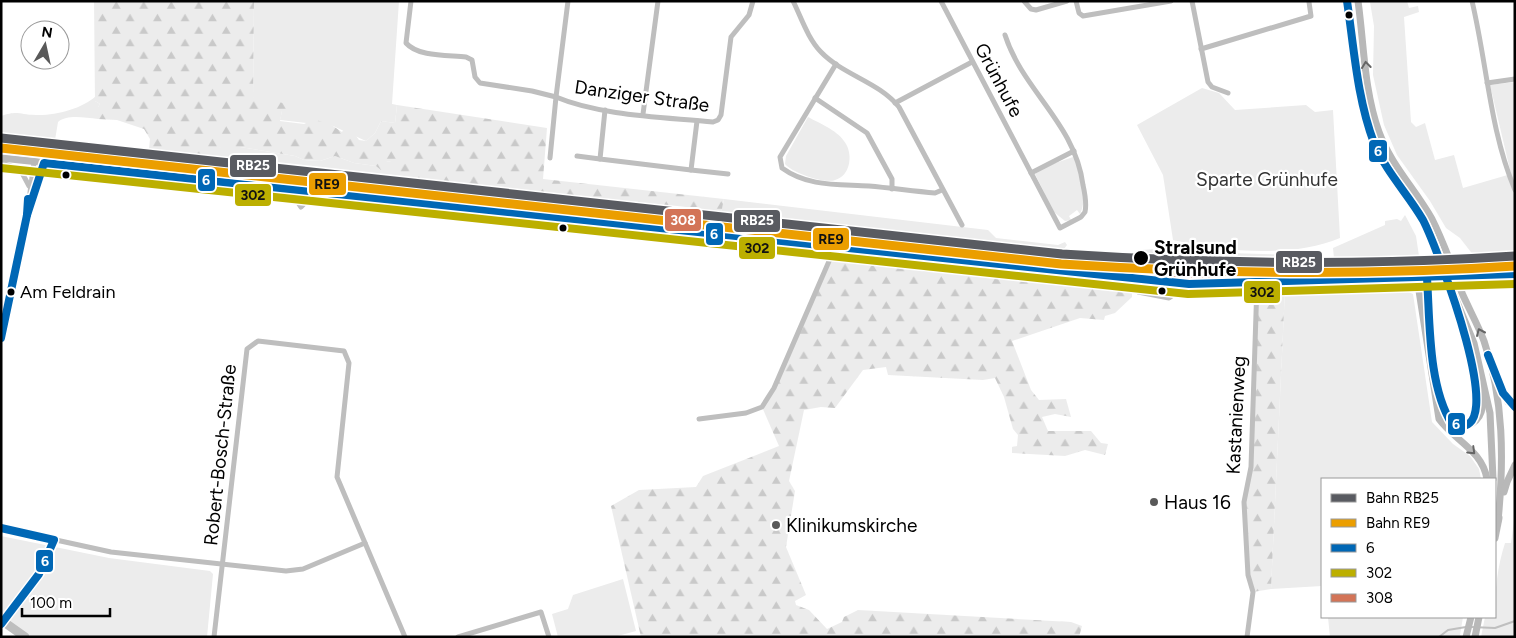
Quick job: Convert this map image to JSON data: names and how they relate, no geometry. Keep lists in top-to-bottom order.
{
  "streets": {
    "street": [
      "Grünhufe",
      "Danziger Straße",
      "Kastanienweg",
      "Robert-Bosch-Straße"
    ]
  },
  "parks": ["Sparte Grünhufe"],
  "places": [
    "Stralsund Grünhufe",
    "Am Feldrain",
    "Haus 16",
    "Klinikumskirche"
  ],
  "lines": [
    "transit line 6",
    "rail line RB25",
    "rail line RE9",
    "transit line 308",
    "transit line 302"
  ],
  "legend": [
    "Bahn RB25",
    "Bahn RE9",
    "6",
    "302",
    "308"
  ],
  "scale_bar": "100 m",
  "north": "top"
}
